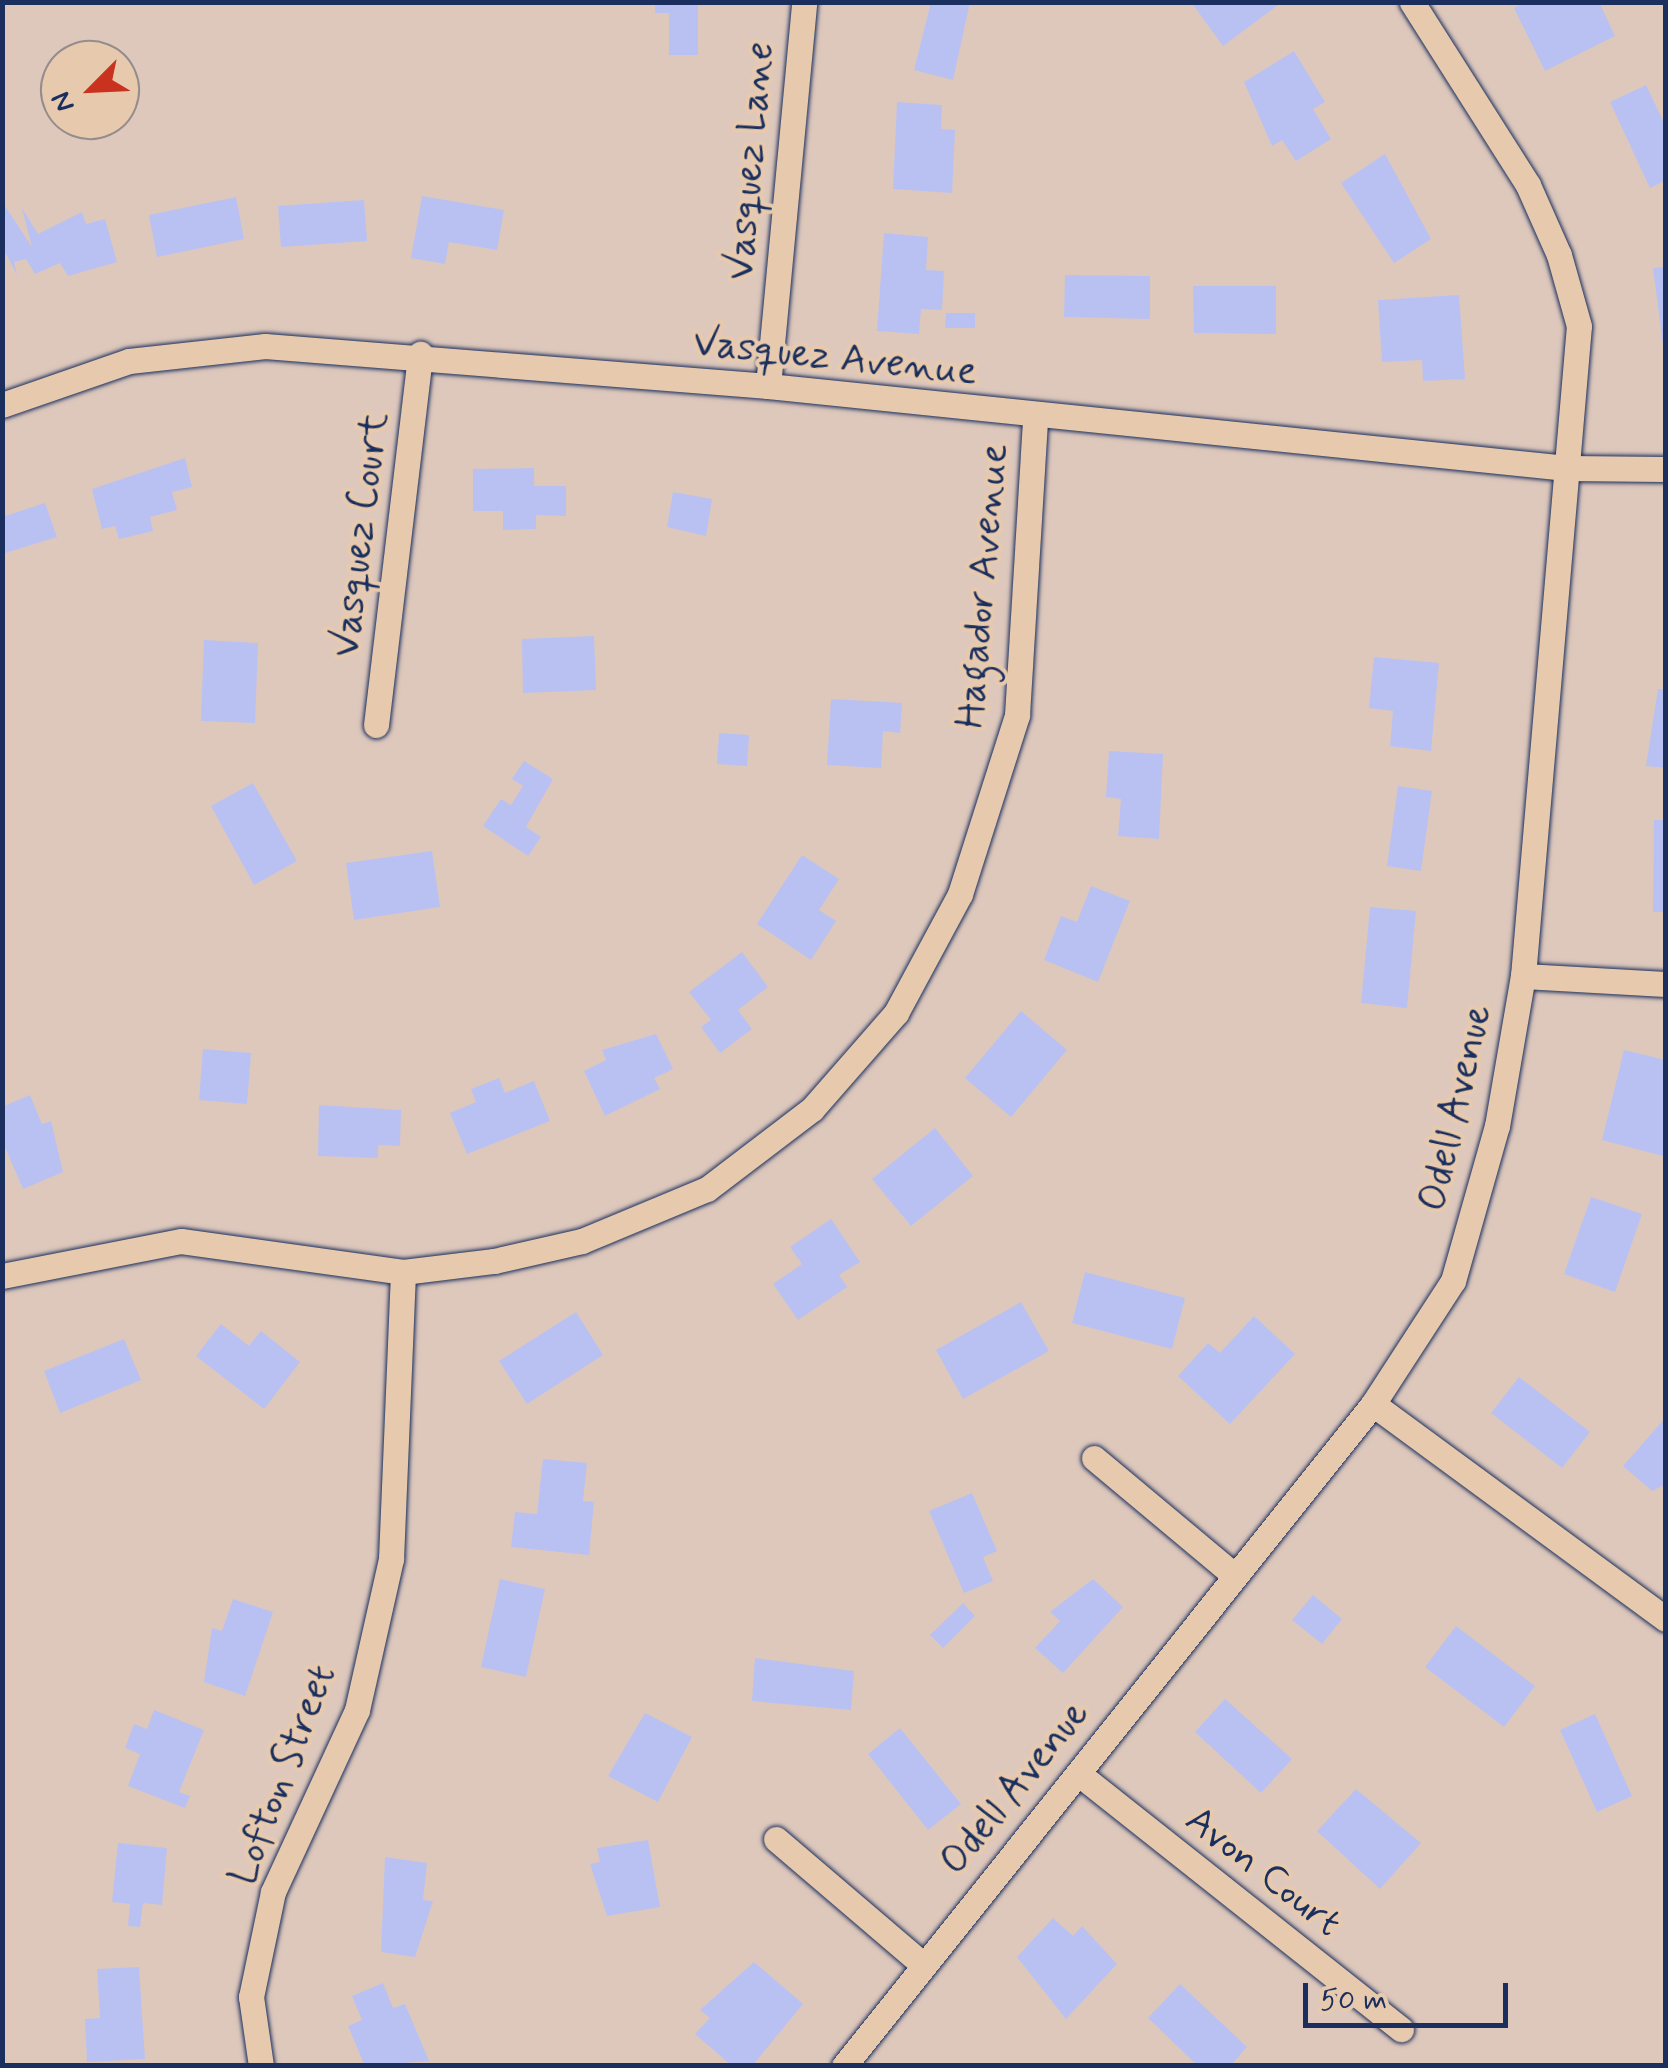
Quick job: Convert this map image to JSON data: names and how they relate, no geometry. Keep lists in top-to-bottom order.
{
  "streets": {
    "street": [
      "Vasquez Lane",
      "Vasquez Avenue",
      "Vasquez Court",
      "Hagador Avenue",
      "Odell Avenue",
      "Lofton Street",
      "Avon Court"
    ]
  },
  "crossings": [
    ["Vasquez Lane", "Vasquez Avenue"],
    ["Vasquez Avenue", "Vasquez Court"],
    ["Vasquez Avenue", "Hagador Avenue"],
    ["Vasquez Avenue", "Odell Avenue"],
    ["Hagador Avenue", "Lofton Street"],
    ["Odell Avenue", "Avon Court"]
  ],
  "scale_bar": "50 m",
  "north": "bottom left"
}
